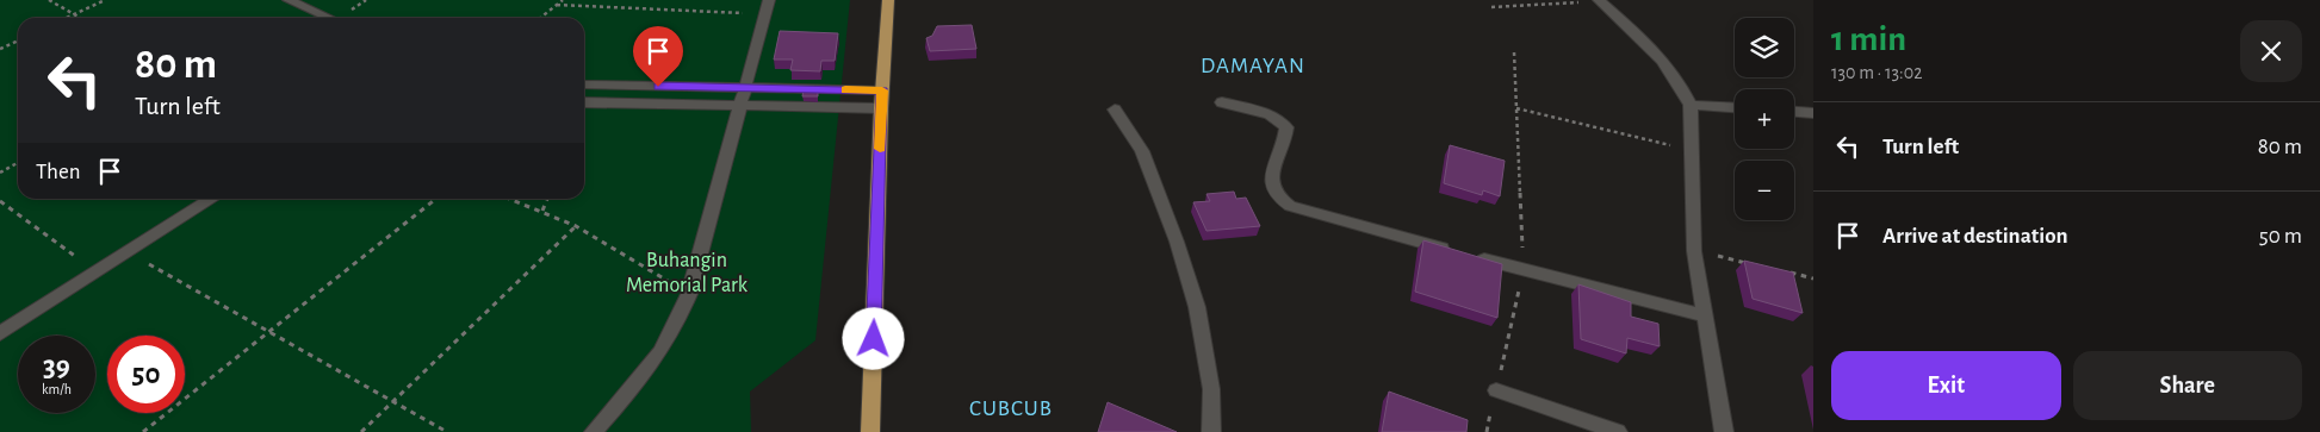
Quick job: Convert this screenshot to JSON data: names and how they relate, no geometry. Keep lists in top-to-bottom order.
{
  "districts": ["DAMAYAN", "CUBCUB"],
  "parks": ["Buhangin Memorial Park"],
  "page": {
    "heading": ["1 min", "130 m · 13:02"],
    "map_buttons": ["+", "−"],
    "turn": ["80 m", "Turn left"],
    "list": [
      {
        "name": "Turn left",
        "value": "80 m"
      },
      {
        "name": "Arrive at destination",
        "value": "50 m"
      }
    ],
    "then": "Then",
    "speed": "39 km/h",
    "limit": "50",
    "buttons": ["Exit", "Share"]
  }
}
